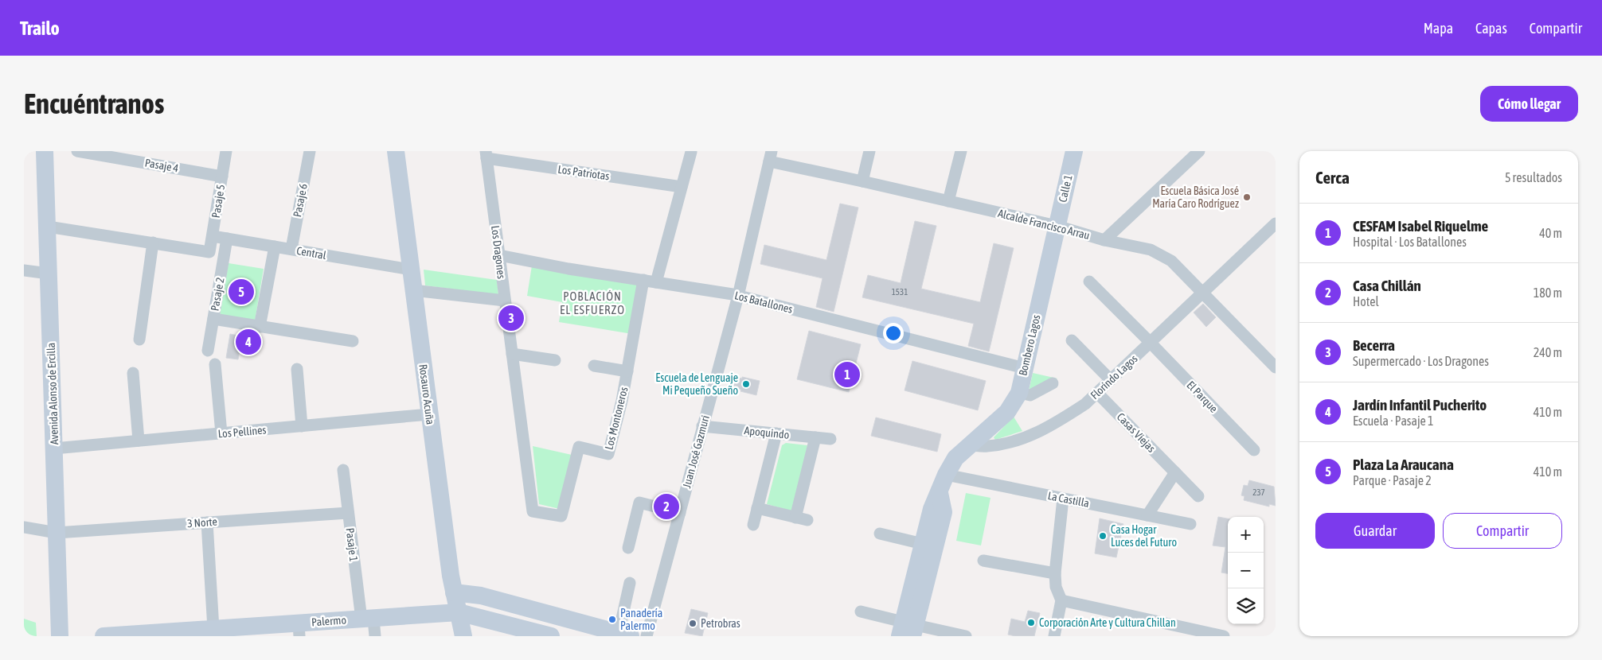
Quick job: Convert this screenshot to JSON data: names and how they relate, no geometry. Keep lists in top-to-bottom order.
{
  "streets": {
    "street": [
      "Pasaje 4",
      "Los Patriotas",
      "Calle 1",
      "Pasaje 6",
      "Pasaje 5",
      "Alcalde Francisco Arrau",
      "Los Dragones",
      "Central",
      "Pasaje 2",
      "Los Batallones",
      "Bombero Lagos",
      "Florindo Lagos",
      "Avenida Alonso de Ercilla",
      "Rosauro Acuña",
      "El Parque",
      "Los Montoneros",
      "Los Pellines",
      "Apoquindo",
      "Casas Viejas",
      "Juan José Gazmuri",
      "La Castilla",
      "3 Norte",
      "Pasaje 1",
      "Palermo"
    ]
  },
  "crossings": [
    ["Pasaje 4", "Pasaje 5"],
    ["Los Patriotas", "Los Dragones"],
    ["Calle 1", "Alcalde Francisco Arrau"],
    ["Calle 1", "Bombero Lagos"],
    ["Pasaje 6", "Central"],
    ["Pasaje 5", "Central"],
    ["Alcalde Francisco Arrau", "Bombero Lagos"],
    ["Alcalde Francisco Arrau", "Florindo Lagos"],
    ["Alcalde Francisco Arrau", "Juan José Gazmuri"],
    ["Los Dragones", "Los Batallones"],
    ["Los Dragones", "Los Montoneros"],
    ["Central", "Pasaje 2"],
    ["Central", "Rosauro Acuña"],
    ["Los Batallones", "Bombero Lagos"],
    ["Los Batallones", "Los Montoneros"],
    ["Los Batallones", "Juan José Gazmuri"],
    ["Bombero Lagos", "Florindo Lagos"],
    ["Florindo Lagos", "El Parque"],
    ["Florindo Lagos", "Casas Viejas"],
    ["Avenida Alonso de Ercilla", "Los Pellines"],
    ["Avenida Alonso de Ercilla", "3 Norte"],
    ["Rosauro Acuña", "Los Pellines"],
    ["Rosauro Acuña", "Palermo"],
    ["Apoquindo", "Juan José Gazmuri"],
    ["3 Norte", "Pasaje 1"],
    ["Pasaje 1", "Palermo"]
  ],
  "districts": ["POBLACIÓN EL ESFUERZO"],
  "places": [
    "Escuela Básica José María Caro Rodríguez",
    "Escuela de Lenguaje Mi Pequeño Sueño",
    "Casa Hogar Luces del Futuro",
    "Panadería Palermo",
    "Corporación Arte y Cultura Chillan",
    "Petrobras"
  ],
  "house_numbers": ["1531", "237"],
  "page": {
    "header": "Trailo",
    "nav": ["Mapa", "Capas", "Compartir"],
    "buttons": [
      "Cómo llegar",
      ["Guardar", "Compartir"]
    ],
    "title": "Encuéntranos",
    "heading": ["Cerca", "5 resultados"],
    "list": [
      {
        "mark": "1",
        "name": "CESFAM Isabel Riquelme",
        "note": "Hospital · Los Batallones",
        "value": "40 m"
      },
      {
        "mark": "2",
        "name": "Casa Chillán",
        "note": "Hotel",
        "value": "180 m"
      },
      {
        "mark": "3",
        "name": "Becerra",
        "note": "Supermercado · Los Dragones",
        "value": "240 m"
      },
      {
        "mark": "4",
        "name": "Jardín Infantil Pucherito",
        "note": "Escuela · Pasaje 1",
        "value": "410 m"
      },
      {
        "mark": "5",
        "name": "Plaza La Araucana",
        "note": "Parque · Pasaje 2",
        "value": "410 m"
      }
    ],
    "pins": [
      "5",
      "3",
      "4",
      "1",
      "2"
    ],
    "map_buttons": ["+", "−"]
  }
}
